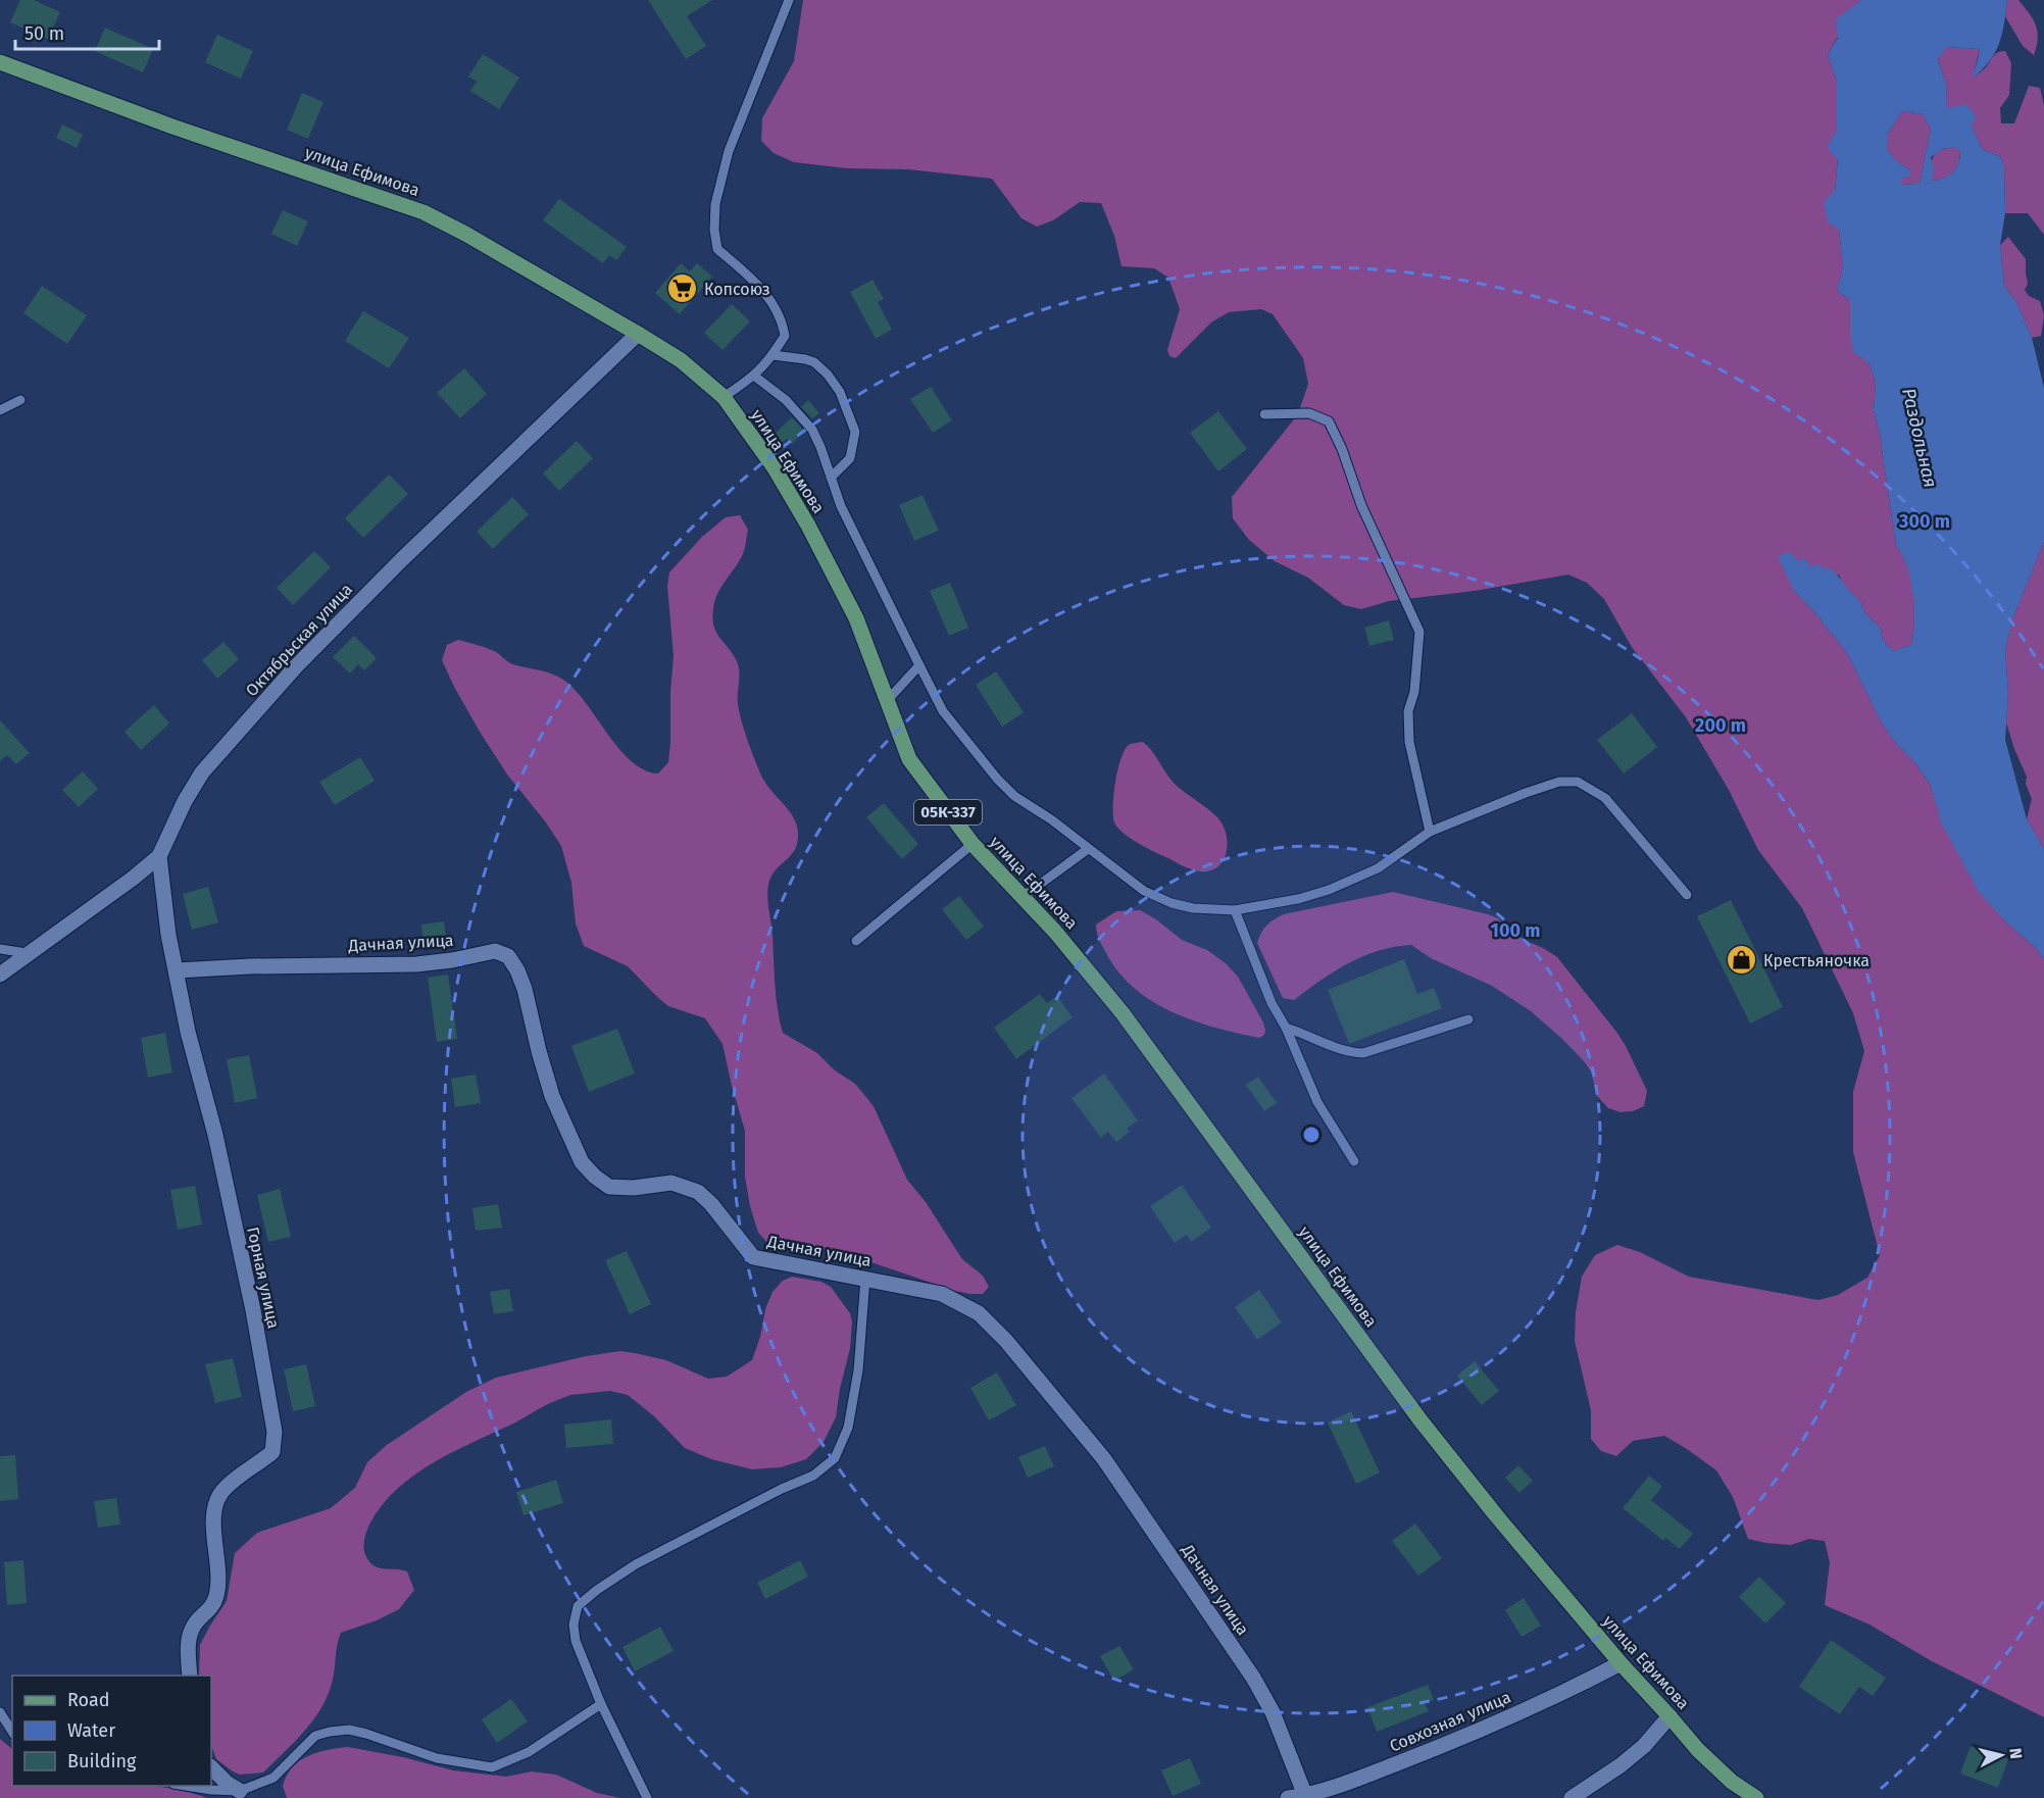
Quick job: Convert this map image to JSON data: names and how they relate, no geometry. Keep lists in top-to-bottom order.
{
  "streets": {
    "main road": ["улица Ефимова", "05К-337"],
    "street": [
      "Октябрьская улица",
      "Дачная улица",
      "Горная улица",
      "Совхозная улица"
    ]
  },
  "crossings": [
    ["улица Ефимова", "Октябрьская улица"],
    ["улица Ефимова", "Совхозная улица"],
    ["Октябрьская улица", "Горная улица"],
    ["Дачная улица", "Горная улица"],
    ["Дачная улица", "Совхозная улица"]
  ],
  "water": ["Раздольная"],
  "places": {
    "supermarket": ["Копсоюз"],
    "shop": ["Крестьяночка"]
  },
  "legend": ["Road", "Water", "Building"],
  "scale_bar": "50 m",
  "north": "right",
  "rings": ["300 m", "200 m", "100 m"]
}
